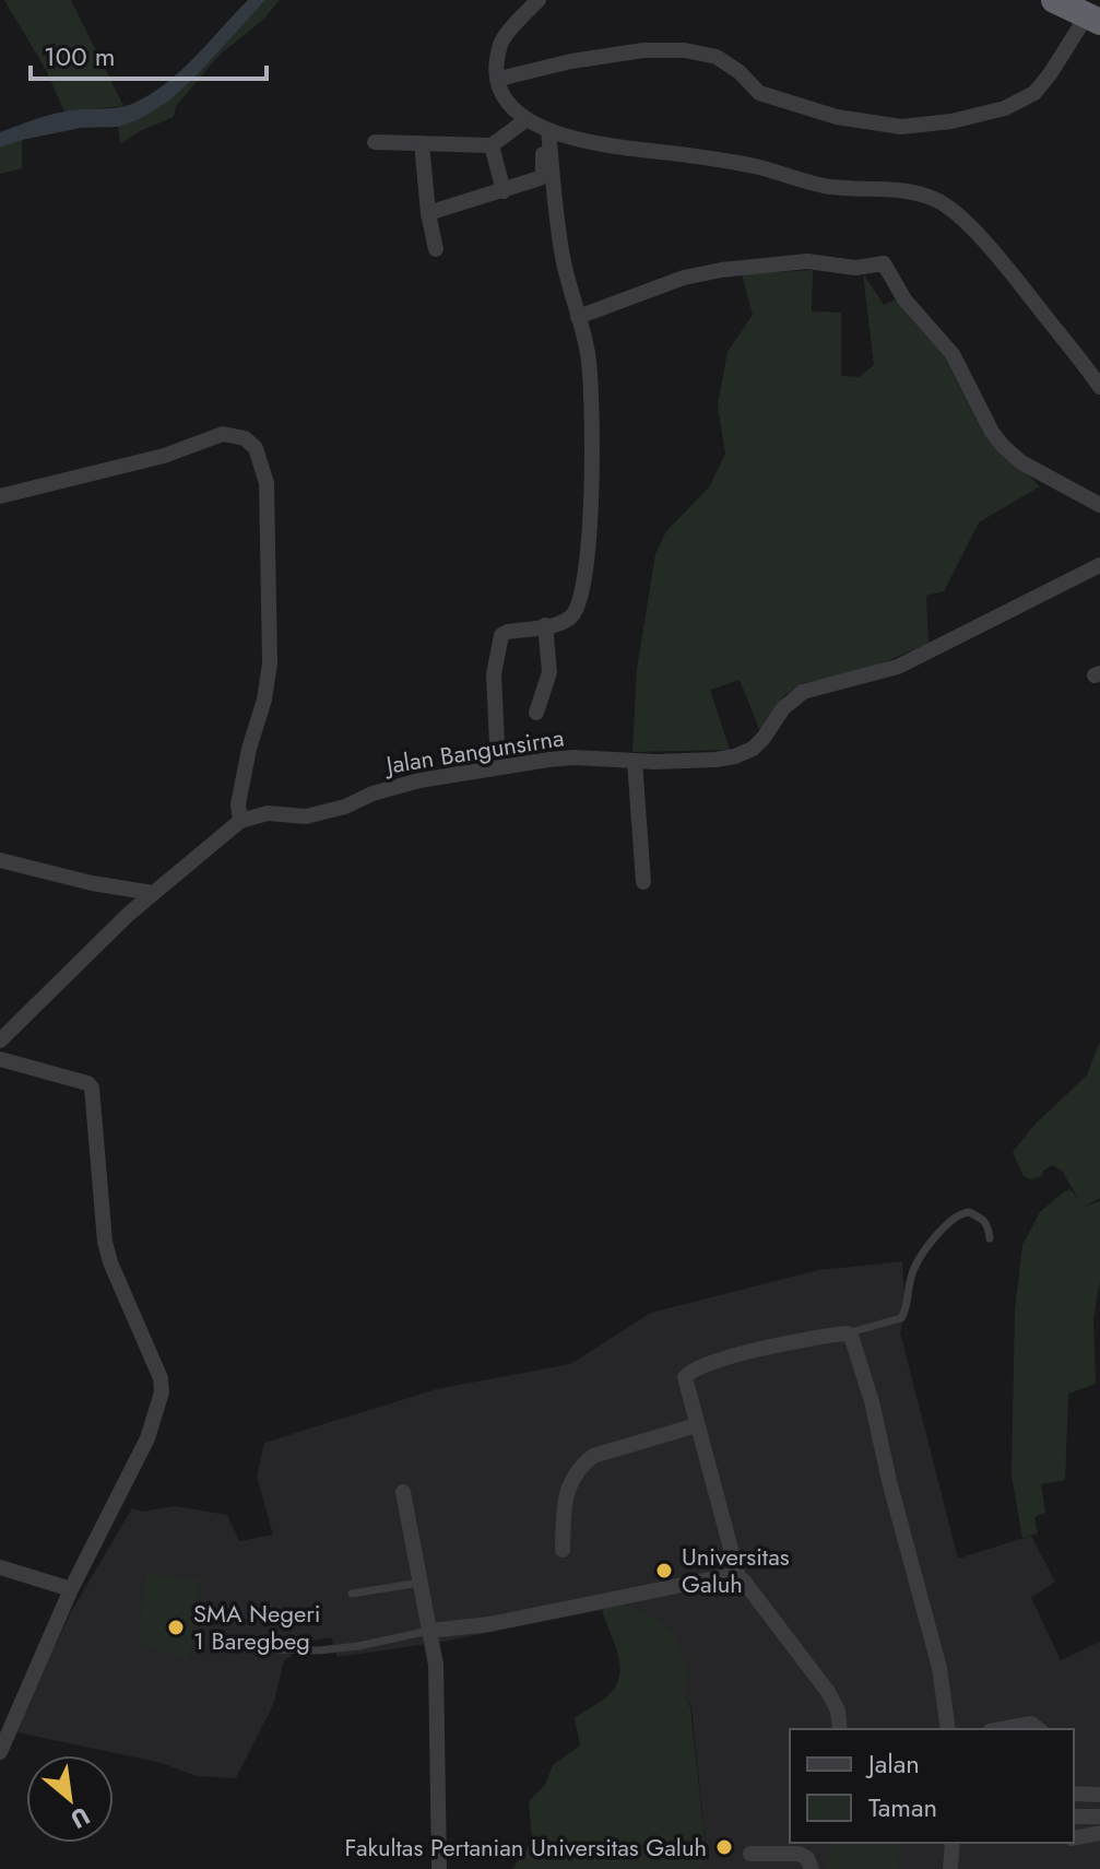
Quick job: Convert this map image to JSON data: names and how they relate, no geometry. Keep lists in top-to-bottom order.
{
  "streets": {
    "street": ["Jalan Bangunsirna"]
  },
  "places": ["Universitas Galuh", "SMA Negeri 1 Baregbeg", "Fakultas Pertanian Universitas Galuh"],
  "legend": ["Jalan", "Taman"],
  "scale_bar": "100 m",
  "north": "bottom right"
}
